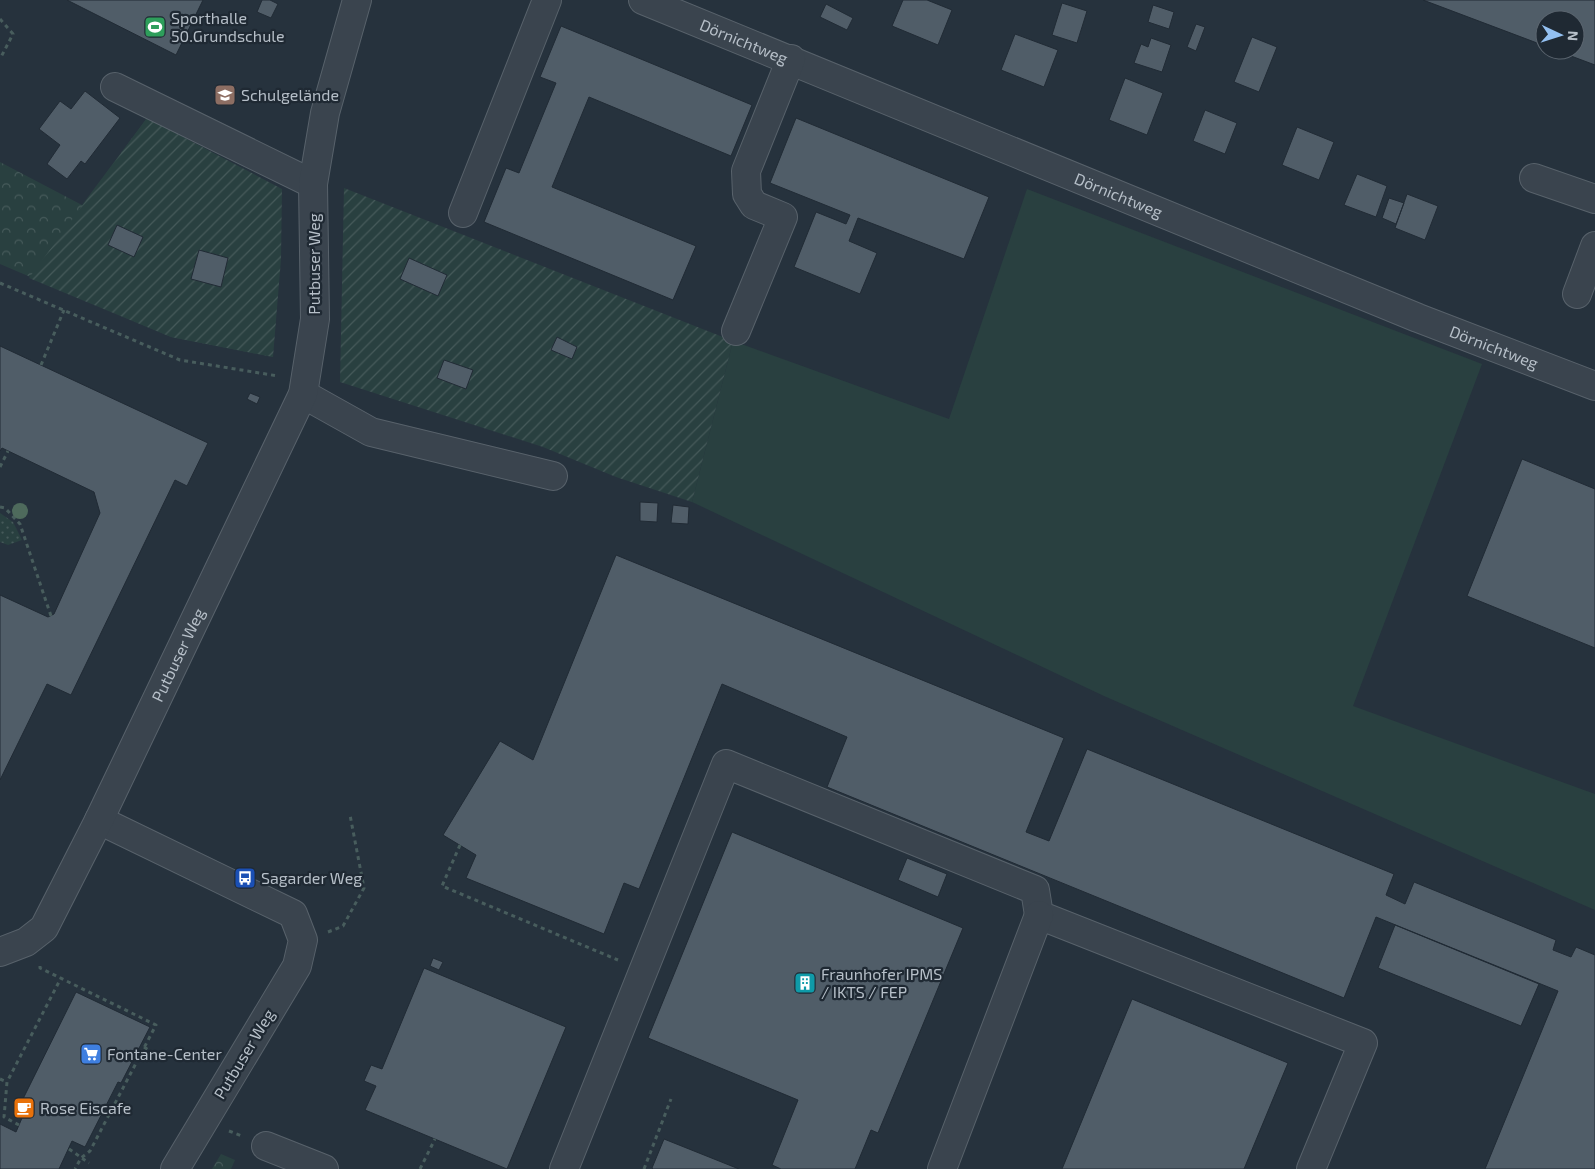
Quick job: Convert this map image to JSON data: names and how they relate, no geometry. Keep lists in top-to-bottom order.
{
  "streets": {
    "street": ["Dörnichtweg", "Putbuser Weg"]
  },
  "places": {
    "sports": ["Sporthalle 50.Grundschule"],
    "school or university": ["Schulgelände"],
    "bus stop": ["Sagarder Weg"],
    "building": ["Fraunhofer IPMS / IKTS / FEP"],
    "supermarket": ["Fontane-Center"],
    "cafe": ["Rose Eiscafe"]
  },
  "north": "right"
}
